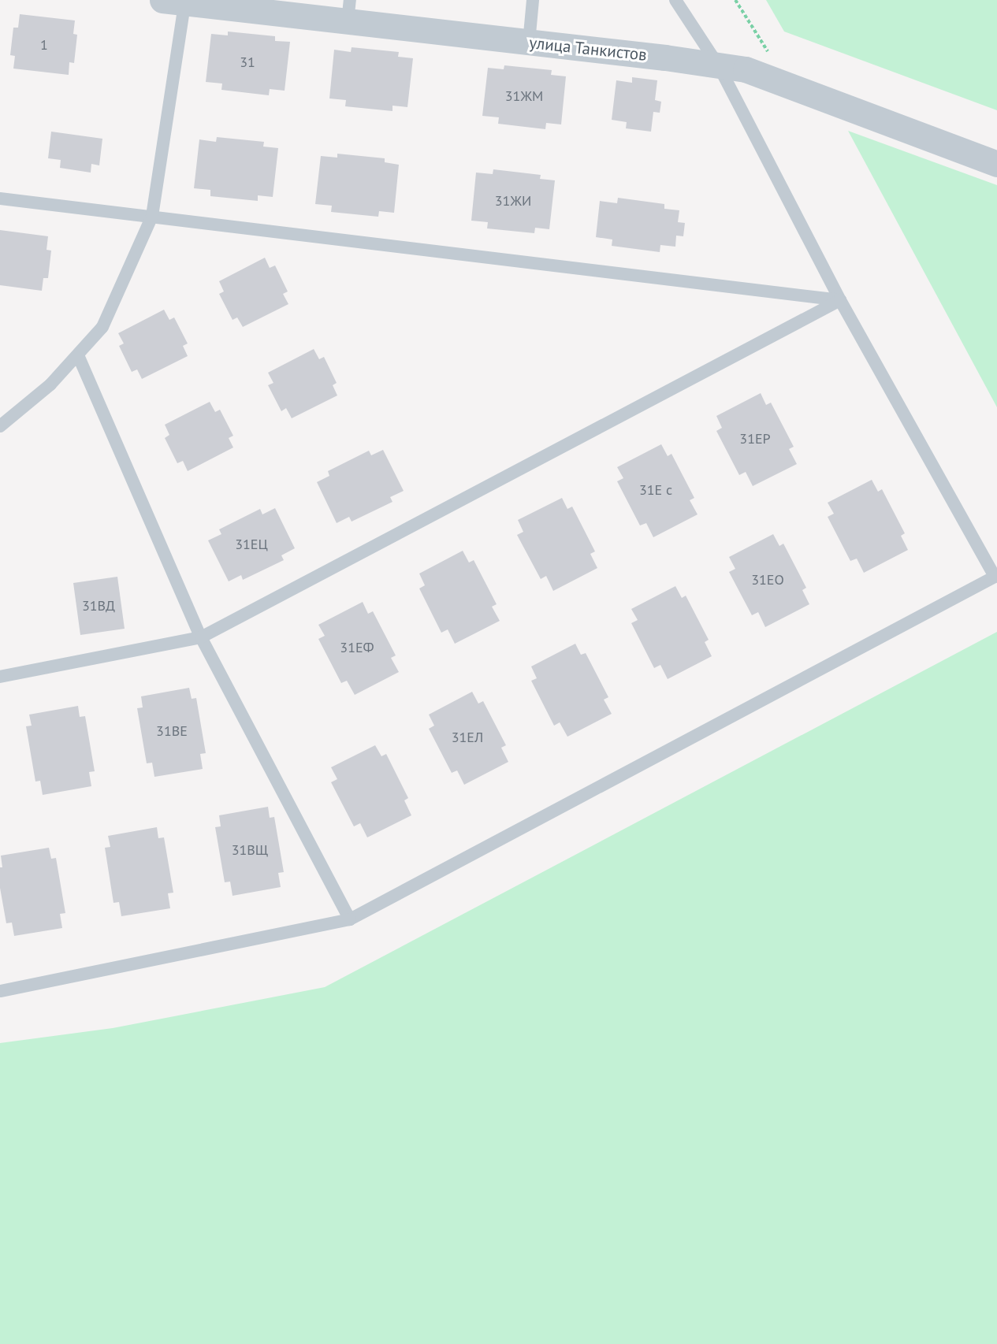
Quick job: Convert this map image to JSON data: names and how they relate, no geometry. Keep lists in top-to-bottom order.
{
  "streets": {
    "street": ["улица Танкистов"]
  },
  "house_numbers": [
    "1",
    "31",
    "31ЖМ",
    "31ЖИ",
    "31ЕР",
    "31Е с",
    "31ЕЦ",
    "31ЕО",
    "31ВД",
    "31ЕФ",
    "31ВЕ",
    "31ЕЛ",
    "31ВЩ"
  ]
}
